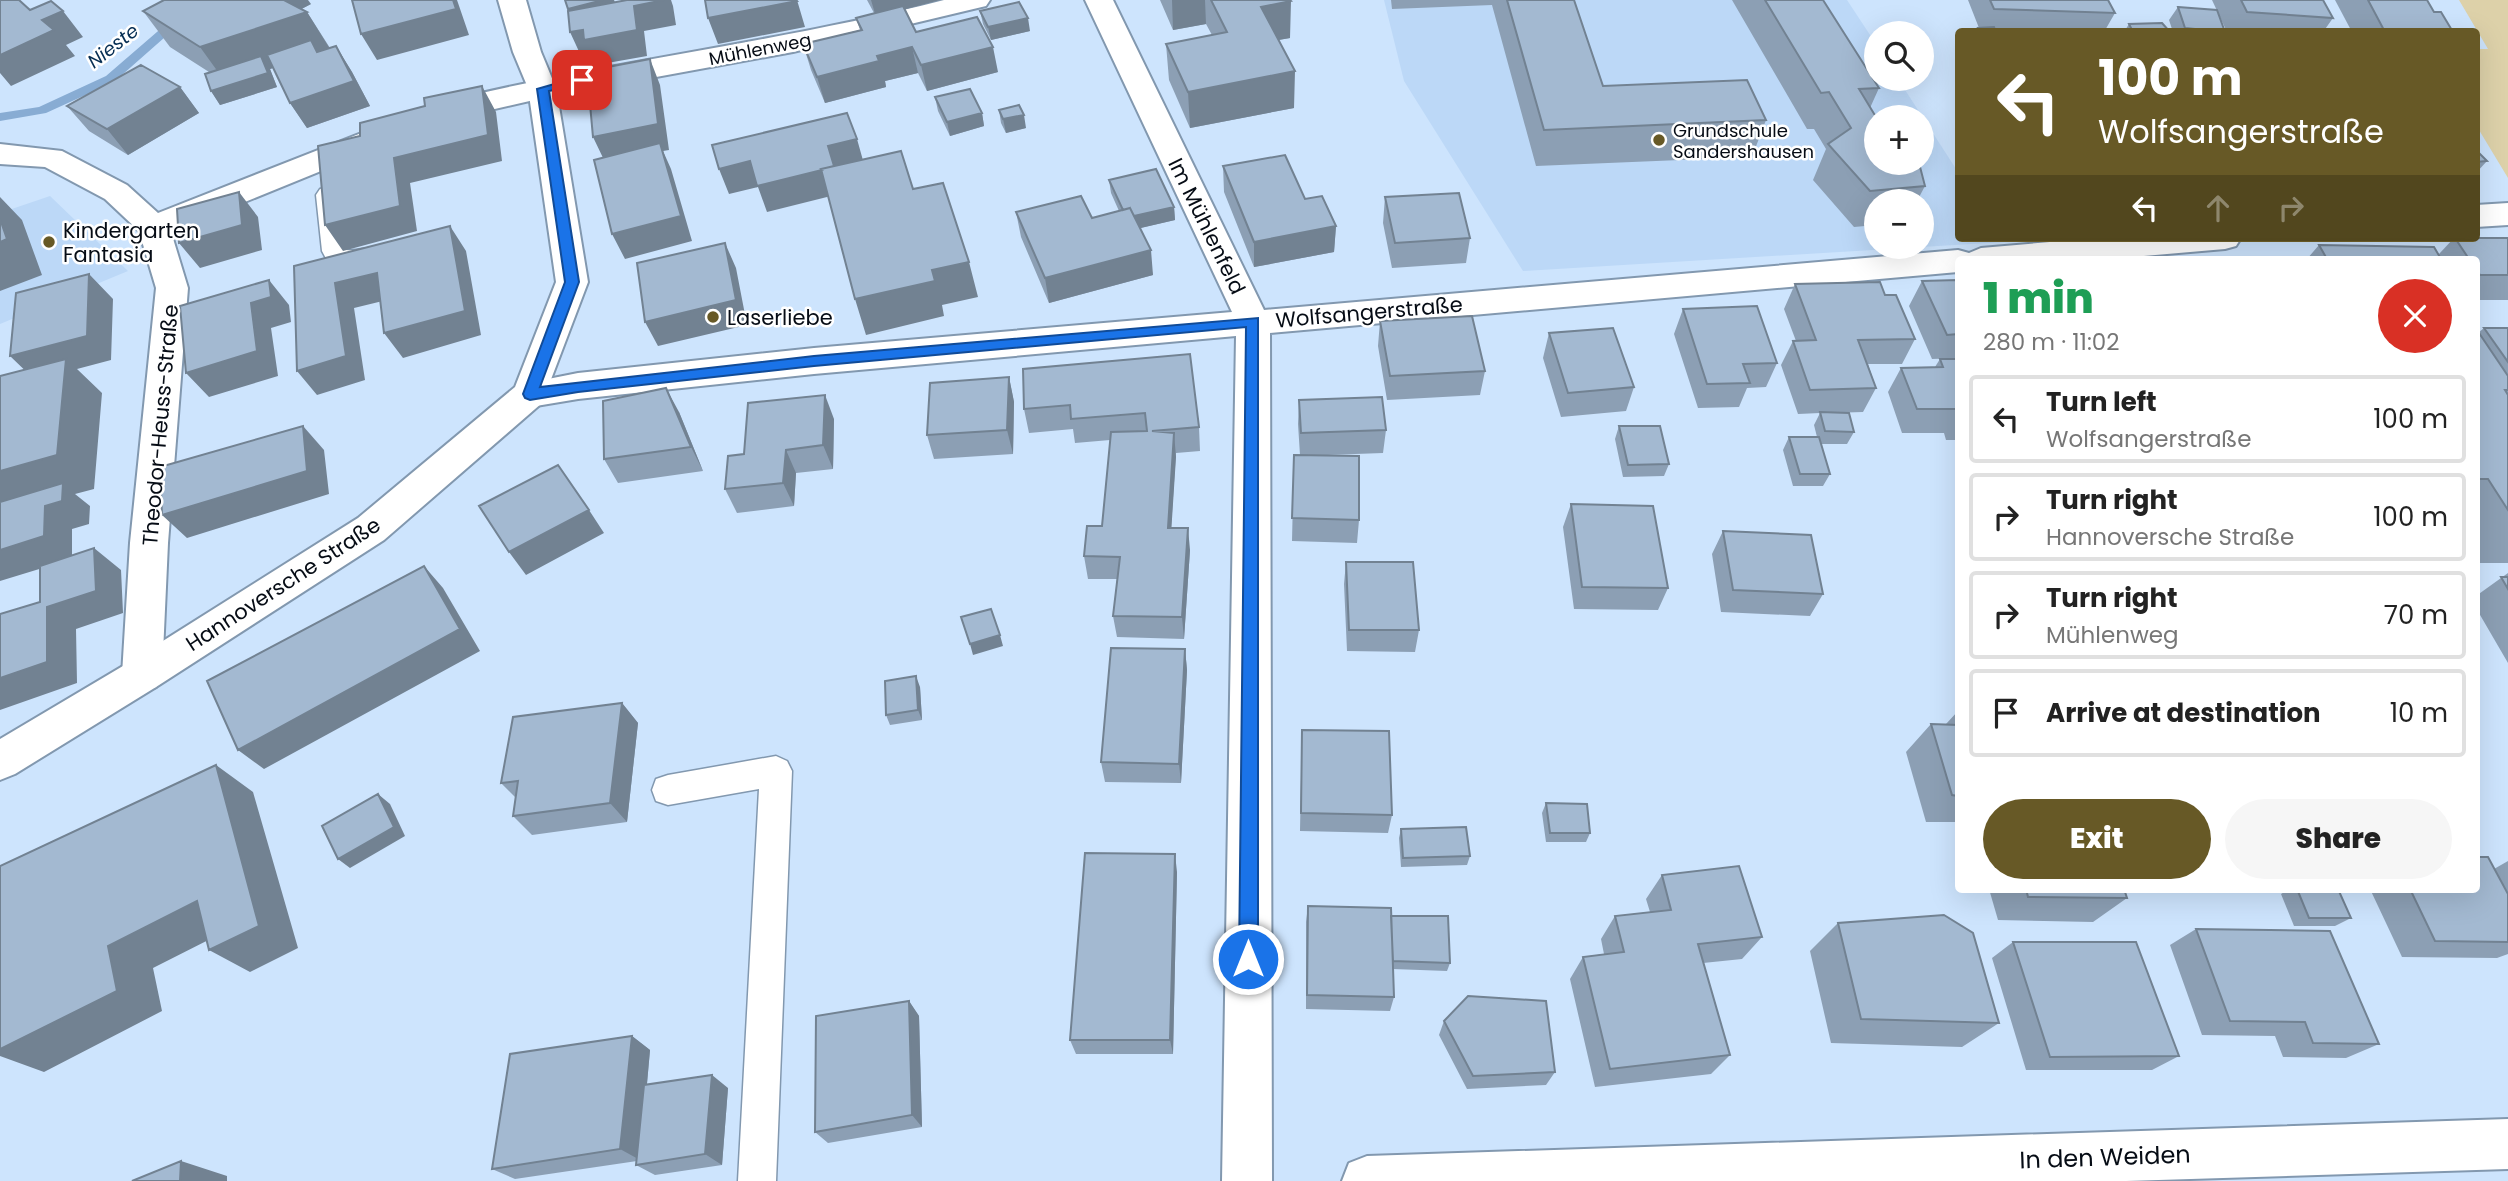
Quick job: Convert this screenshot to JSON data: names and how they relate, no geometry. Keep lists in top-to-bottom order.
{
  "streets": {
    "street": [
      "Mühlenweg",
      "Im Mühlenfeld",
      "Wolfsangerstraße",
      "Theodor-Heuss-Straße",
      "Hannoversche Straße",
      "In den Weiden"
    ]
  },
  "crossings": [
    ["Mühlenweg", "Hannoversche Straße"],
    ["Im Mühlenfeld", "Wolfsangerstraße"],
    ["Wolfsangerstraße", "Hannoversche Straße"],
    ["Theodor-Heuss-Straße", "Hannoversche Straße"]
  ],
  "water": ["Nieste"],
  "places": ["Grundschule Sandershausen", "Kindergarten Fantasia", "Laserliebe"],
  "page": {
    "map_buttons": ["+", "−"],
    "turn": ["100 m", "Wolfsangerstraße"],
    "heading": ["1 min", "280 m · 11:02"],
    "list": [
      {
        "name": "Turn left",
        "note": "Wolfsangerstraße",
        "value": "100 m"
      },
      {
        "name": "Turn right",
        "note": "Hannoversche Straße",
        "value": "100 m"
      },
      {
        "name": "Turn right",
        "note": "Mühlenweg",
        "value": "70 m"
      },
      {
        "name": "Arrive at destination",
        "value": "10 m"
      }
    ],
    "buttons": ["Exit", "Share"]
  }
}
